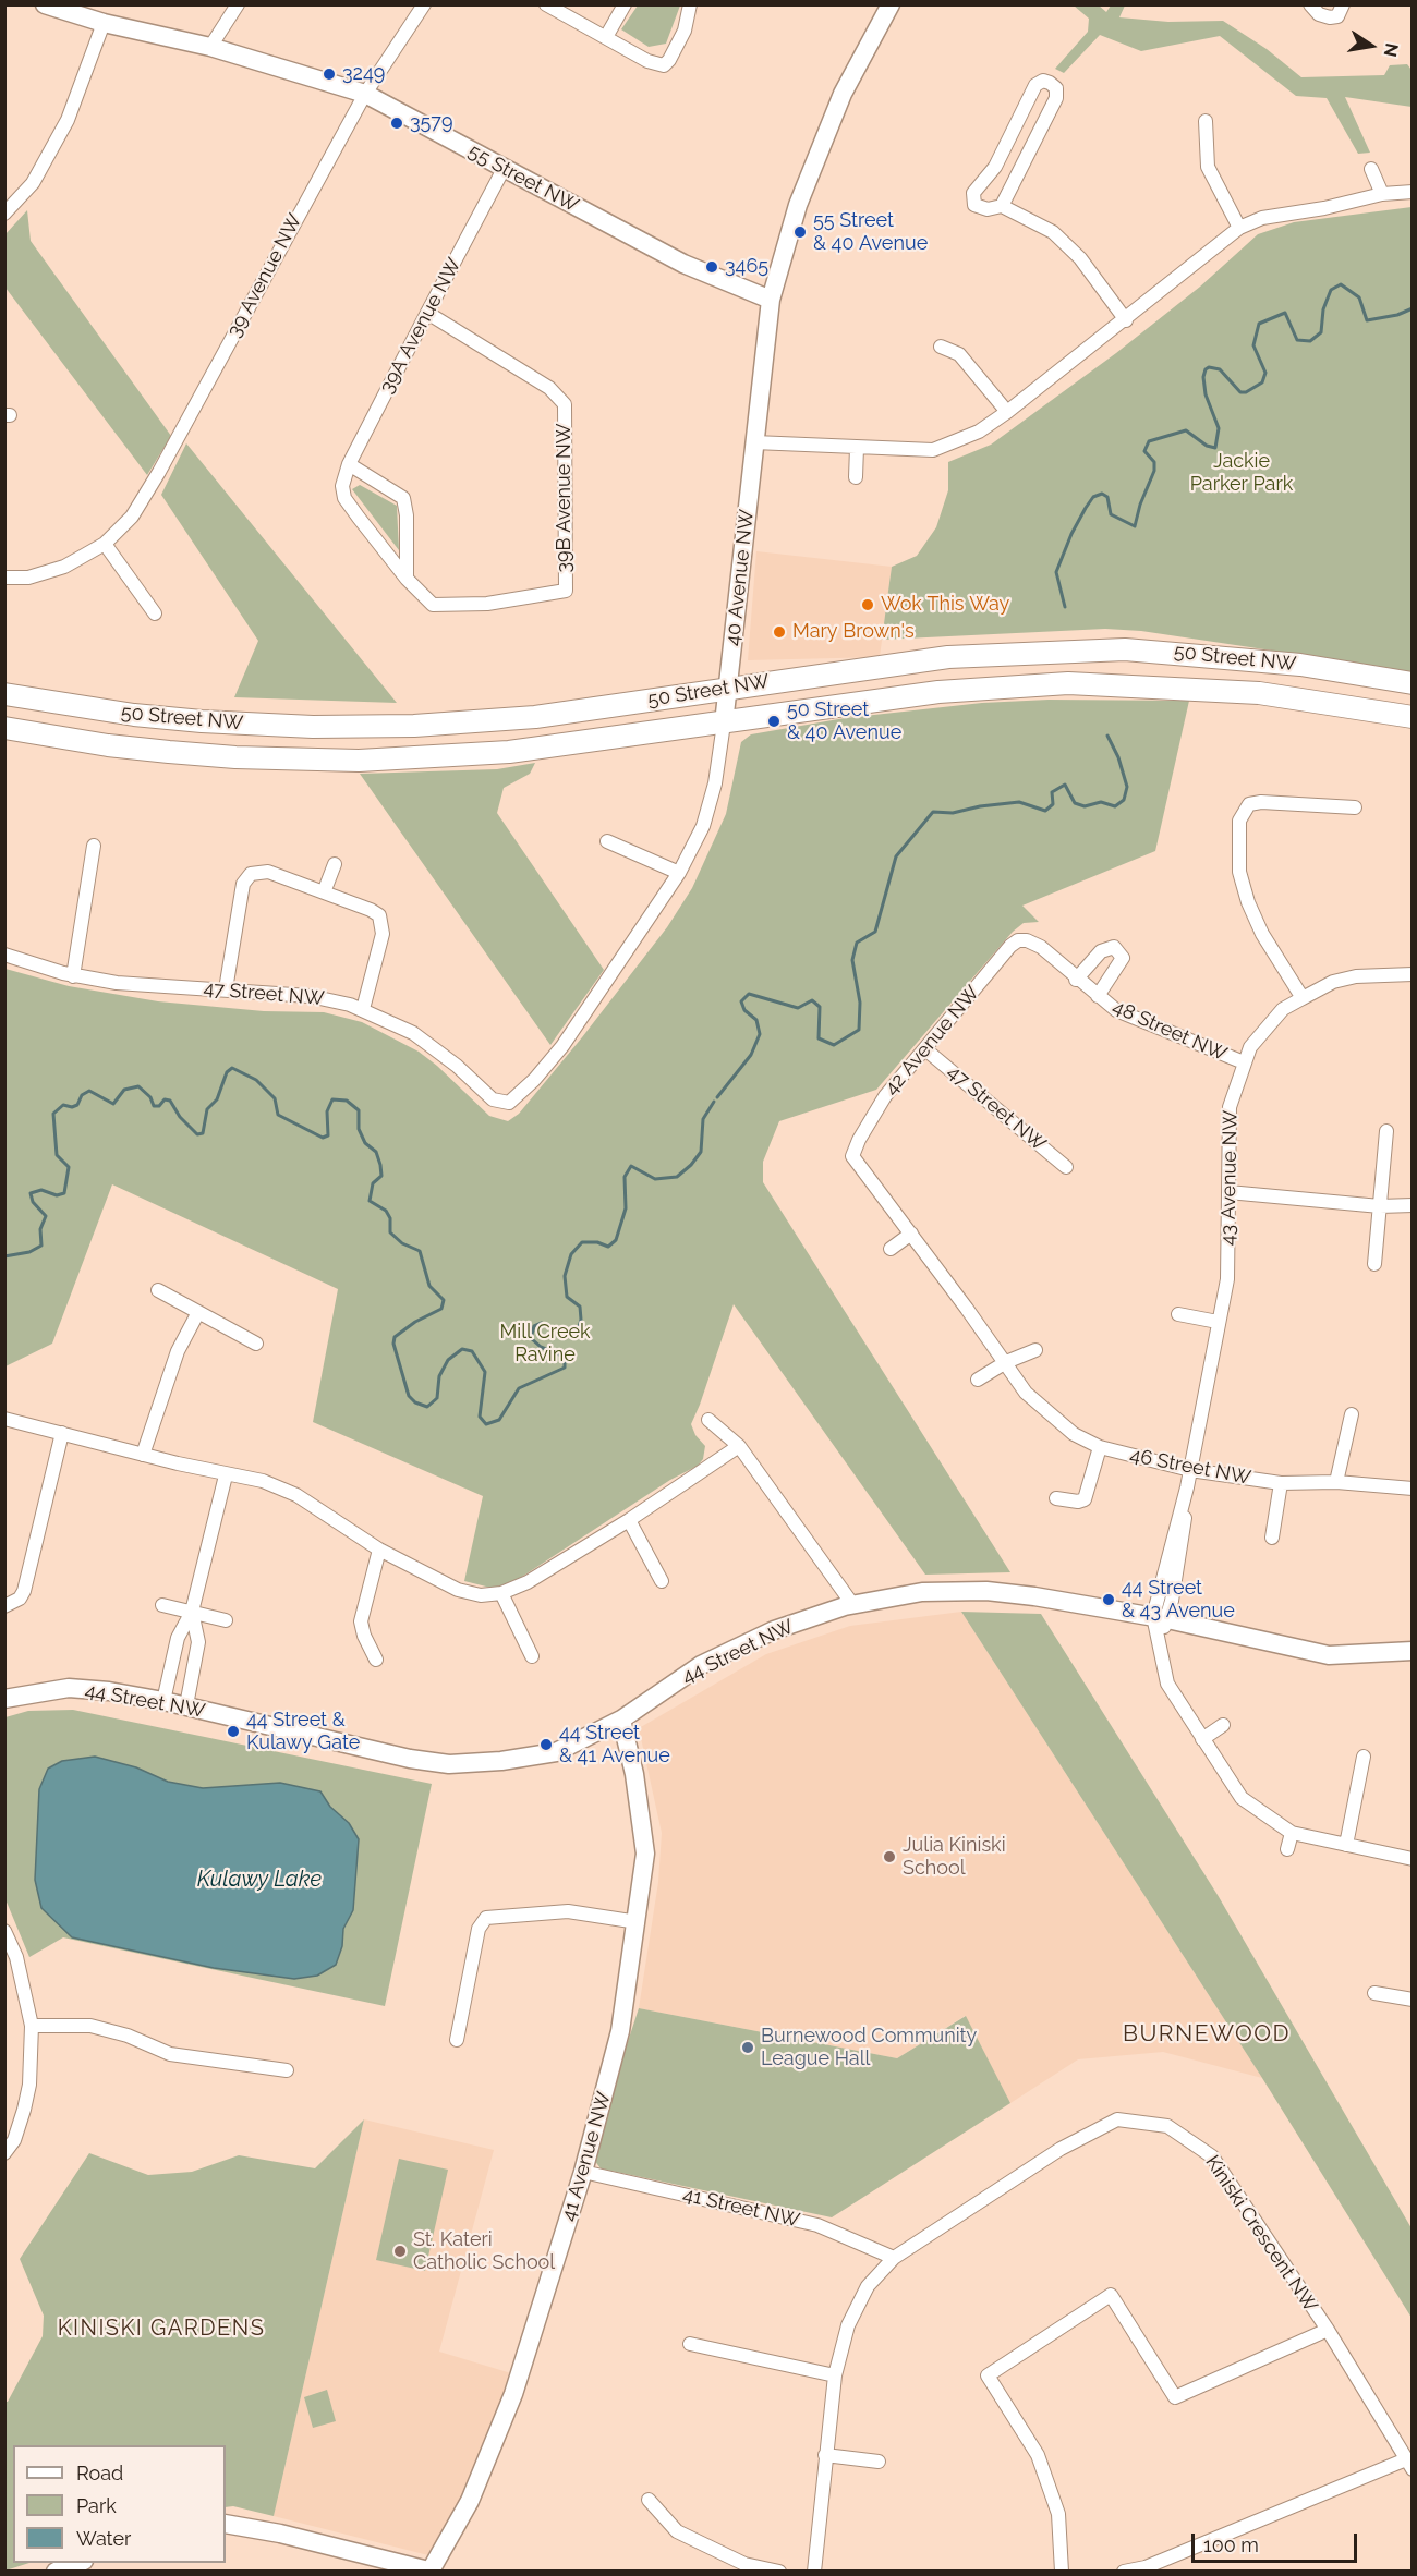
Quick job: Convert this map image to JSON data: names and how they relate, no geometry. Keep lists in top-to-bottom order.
{
  "streets": {
    "main road": ["50 Street NW"],
    "street": [
      "55 Street NW",
      "39 Avenue NW",
      "39A Avenue NW",
      "39B Avenue NW",
      "40 Avenue NW",
      "47 Street NW",
      "48 Street NW",
      "42 Avenue NW",
      "43 Avenue NW",
      "46 Street NW",
      "44 Street NW",
      "41 Avenue NW",
      "41 Street NW",
      "Kiniski Crescent NW"
    ]
  },
  "crossings": [
    ["55 Street NW", "39 Avenue NW"],
    ["55 Street NW", "39A Avenue NW"],
    ["55 Street NW", "40 Avenue NW"],
    ["39A Avenue NW", "39B Avenue NW"],
    ["40 Avenue NW", "50 Street NW"],
    ["40 Avenue NW", "47 Street NW"],
    ["47 Street NW", "42 Avenue NW"],
    ["48 Street NW", "42 Avenue NW"],
    ["48 Street NW", "43 Avenue NW"],
    ["42 Avenue NW", "46 Street NW"],
    ["43 Avenue NW", "46 Street NW"],
    ["43 Avenue NW", "44 Street NW"],
    ["44 Street NW", "41 Avenue NW"],
    ["41 Avenue NW", "41 Street NW"],
    ["41 Street NW", "Kiniski Crescent NW"]
  ],
  "districts": ["BURNEWOOD", "KINISKI GARDENS"],
  "water": ["Kulawy Lake"],
  "parks": ["Jackie Parker Park", "Mill Creek Ravine"],
  "places": [
    "3249",
    "3579",
    "55 Street & 40 Avenue",
    "3465",
    "Wok This Way",
    "Mary Brown's",
    "50 Street & 40 Avenue",
    "44 Street & 43 Avenue",
    "44 Street & Kulawy Gate",
    "44 Street & 41 Avenue",
    "Julia Kiniski School",
    "Burnewood Community League Hall",
    "St. Kateri Catholic School"
  ],
  "legend": ["Road", "Park", "Water"],
  "scale_bar": "100 m",
  "north": "right"
}
